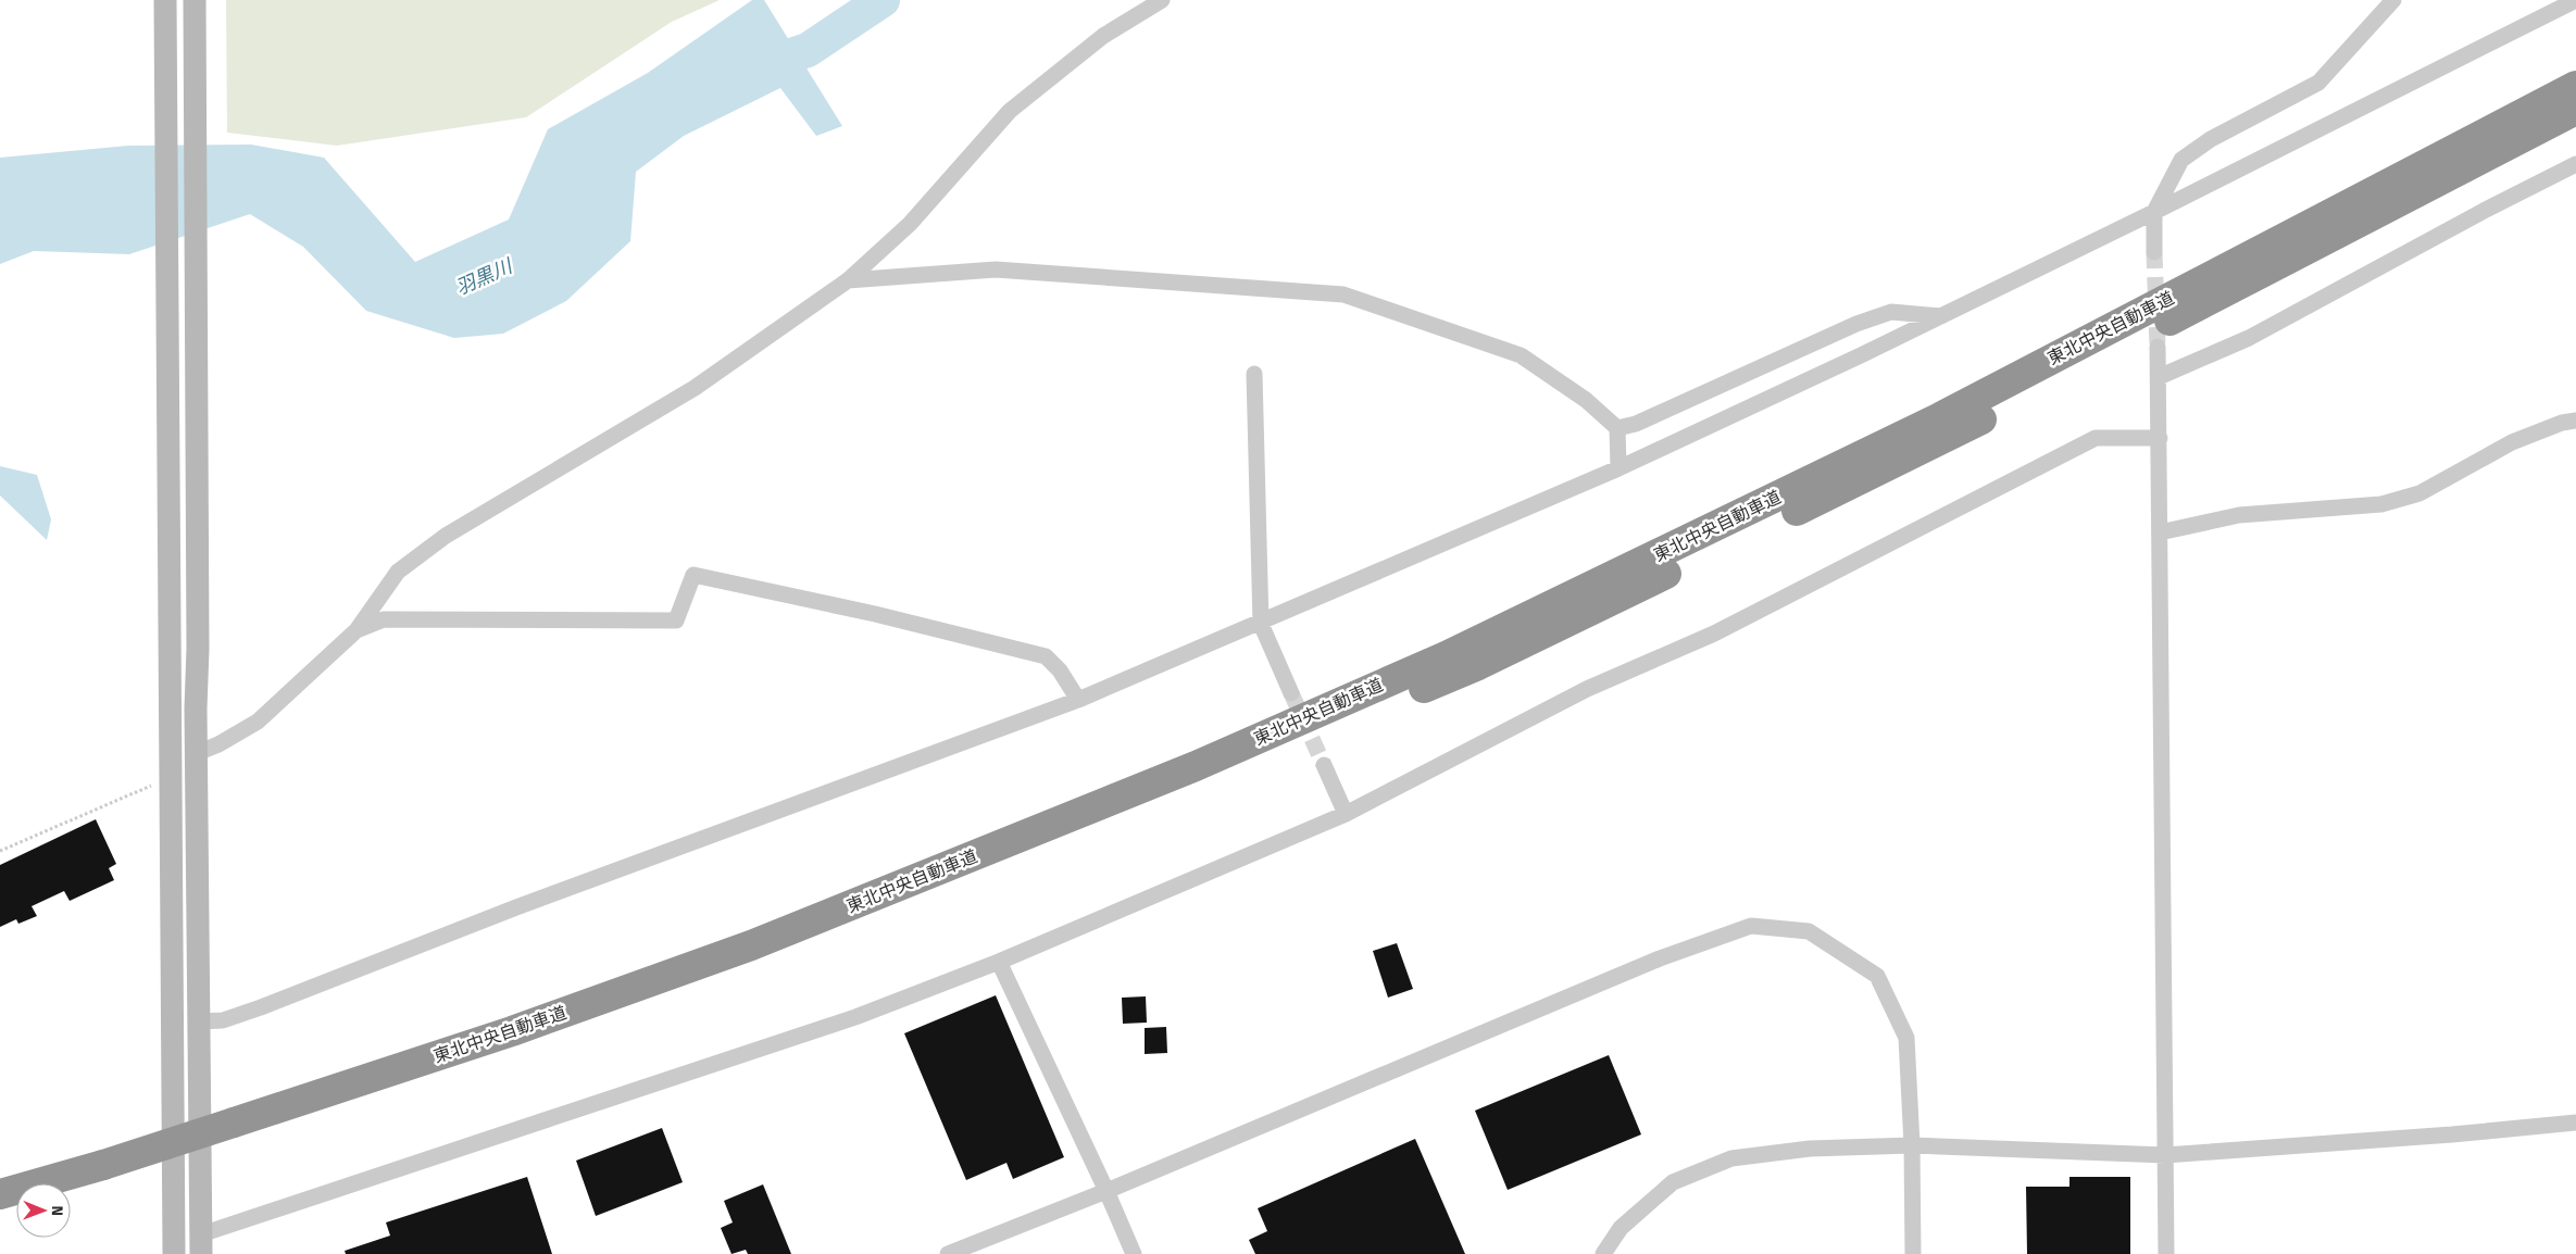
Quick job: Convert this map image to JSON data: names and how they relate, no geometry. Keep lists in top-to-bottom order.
{
  "streets": {
    "highway": ["東北中央自動車道"]
  },
  "water": ["羽黒川"],
  "north": "right"
}
